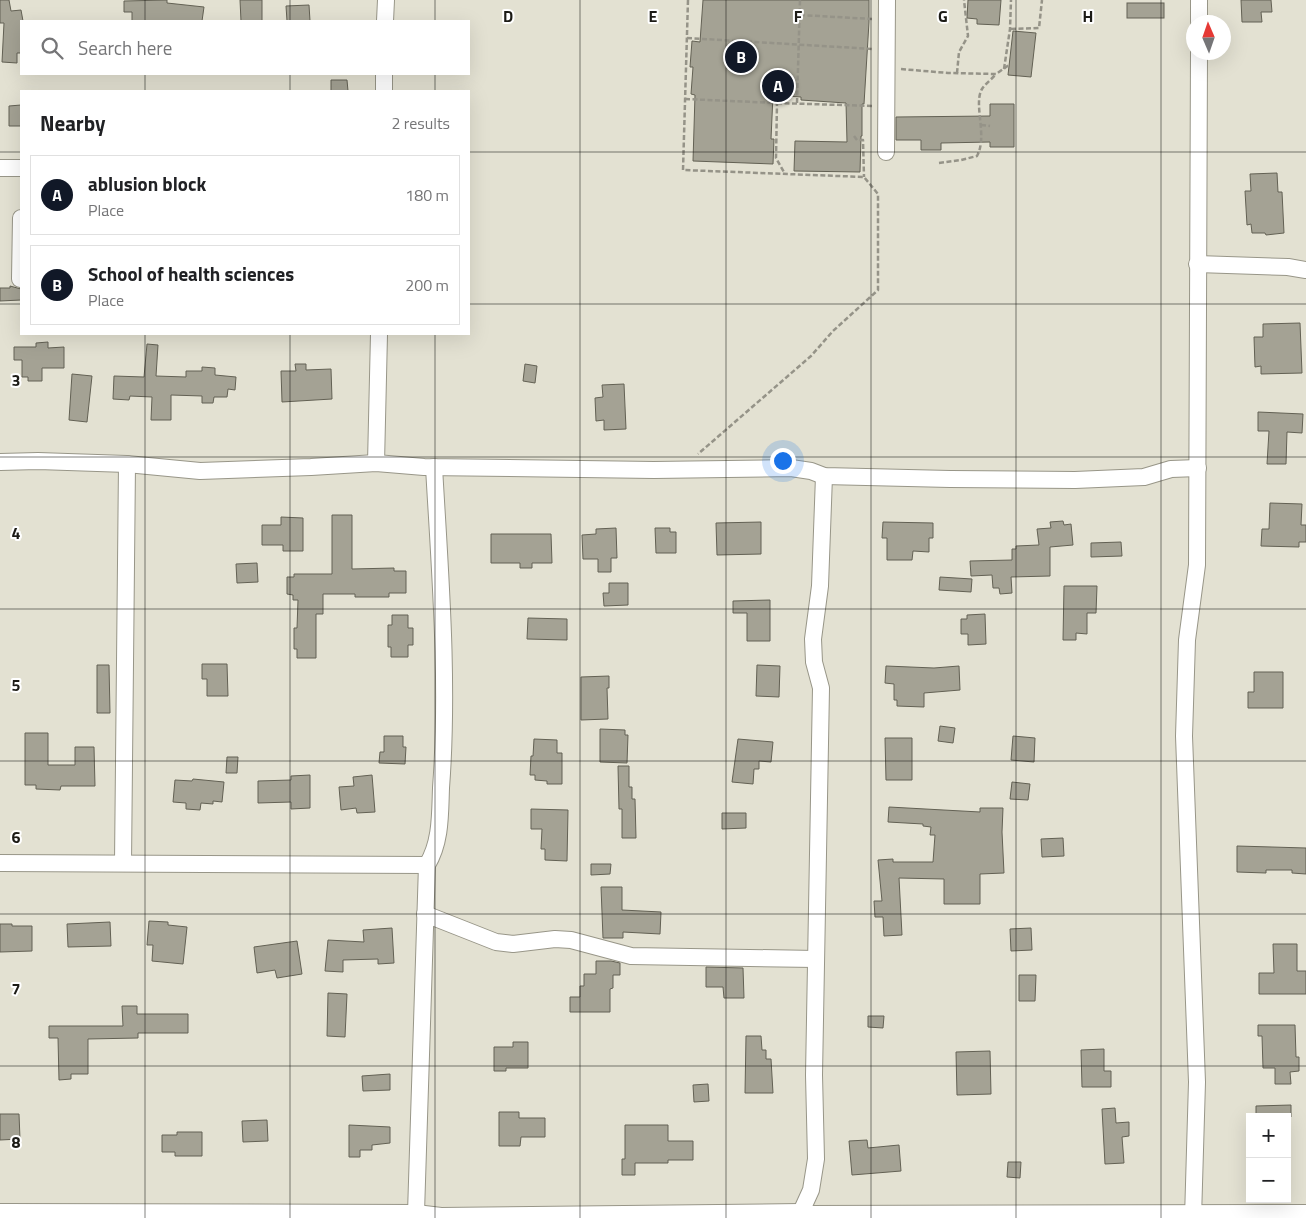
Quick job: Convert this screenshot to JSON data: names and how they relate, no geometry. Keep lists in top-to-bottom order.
{
  "north": "top",
  "page": {
    "search": "Search here",
    "pins": ["B", "A"],
    "heading": ["Nearby", "2 results"],
    "list": [
      {
        "mark": "A",
        "name": "ablusion block",
        "note": "Place",
        "value": "180 m"
      },
      {
        "mark": "B",
        "name": "School of health sciences",
        "note": "Place",
        "value": "200 m"
      }
    ],
    "map_buttons": ["+", "−"]
  },
  "grid": {
    "columns": [
      "D",
      "E",
      "F",
      "G",
      "H"
    ],
    "rows": [
      "3",
      "4",
      "5",
      "6",
      "7",
      "8"
    ]
  }
}
